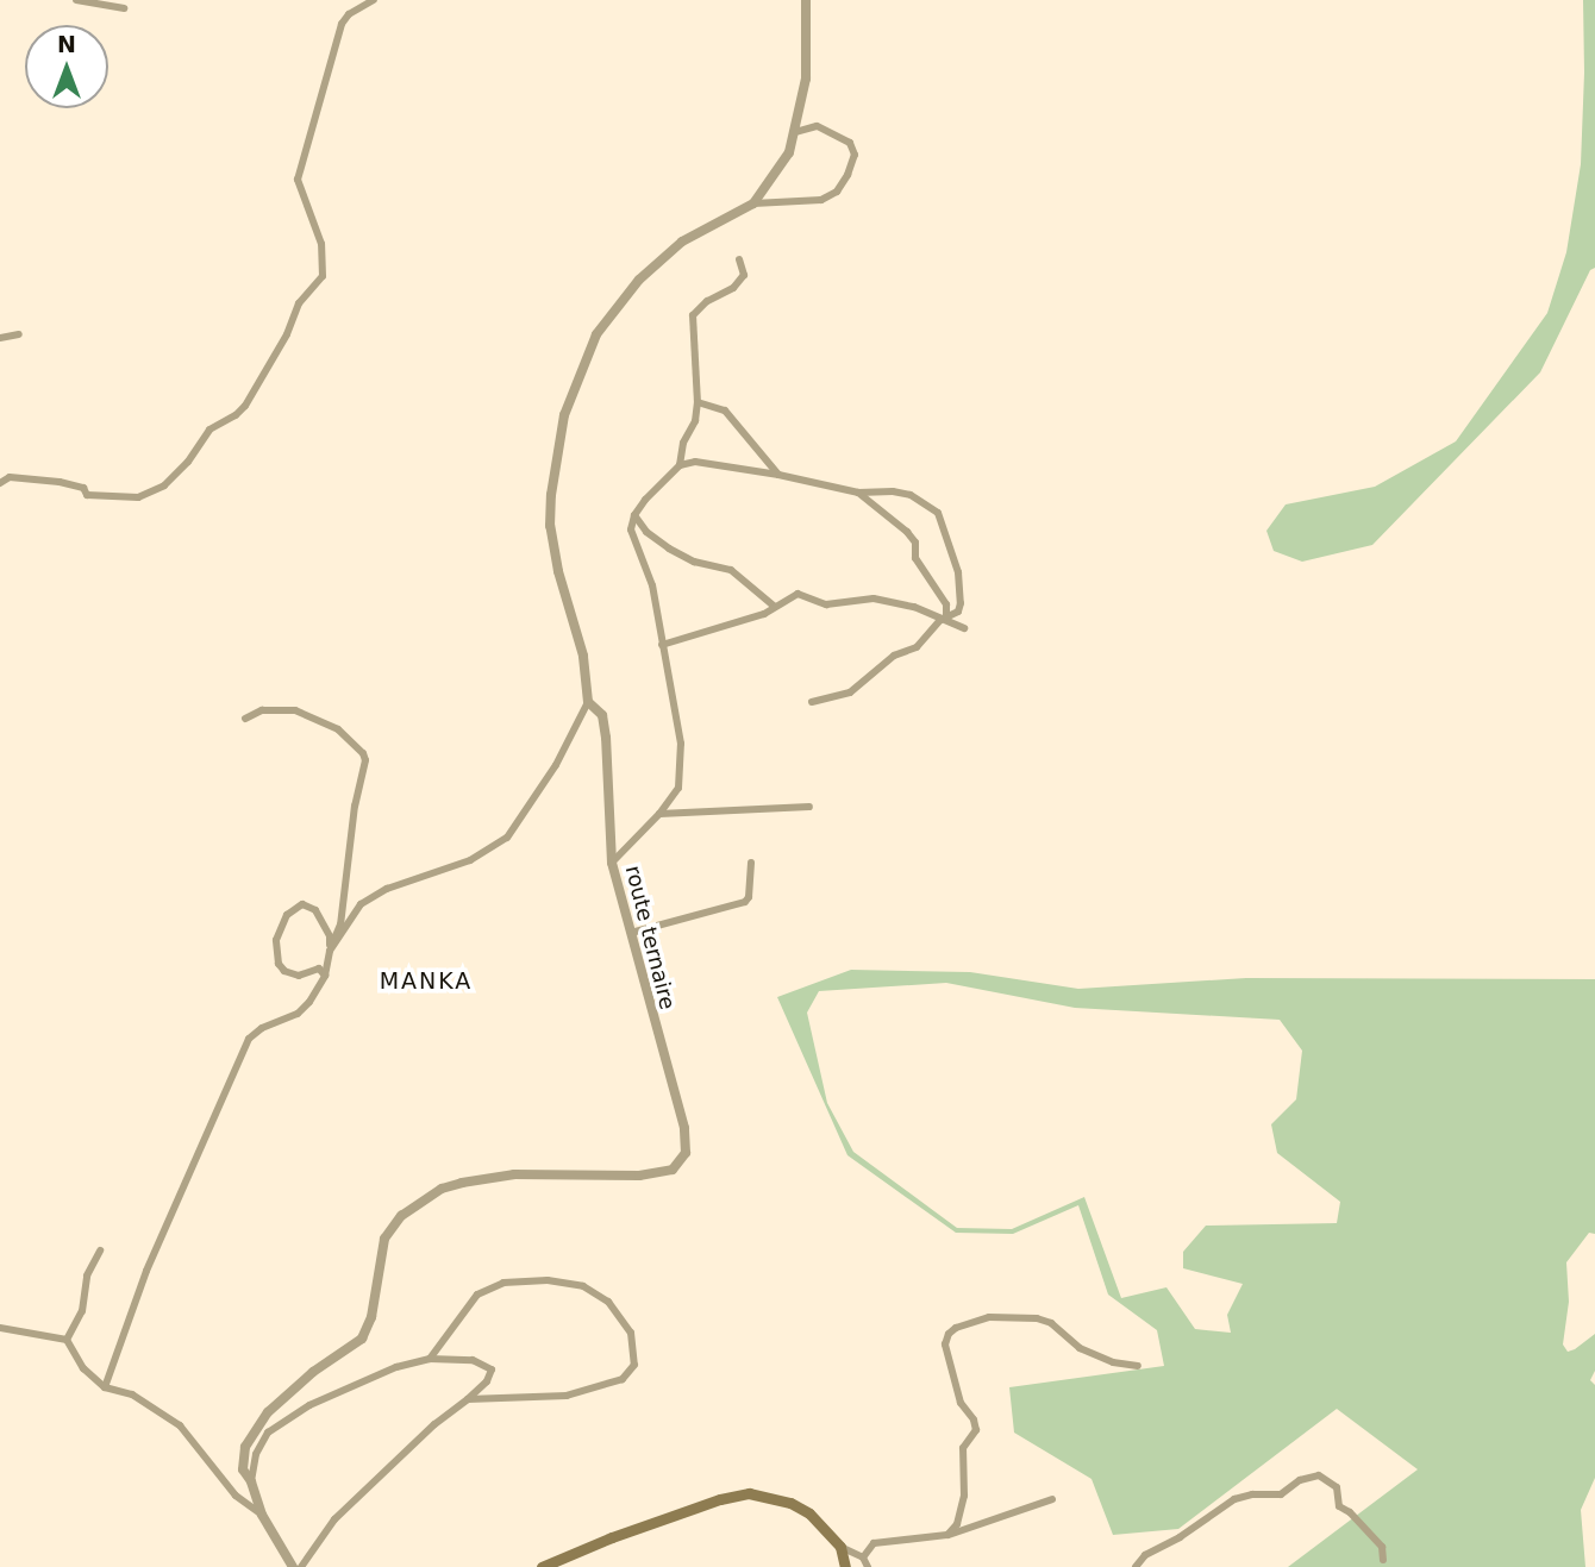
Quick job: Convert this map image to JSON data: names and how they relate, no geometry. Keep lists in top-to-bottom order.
{
  "streets": {
    "street": ["route ternaire"]
  },
  "districts": ["MANKA"],
  "north": "top"
}
